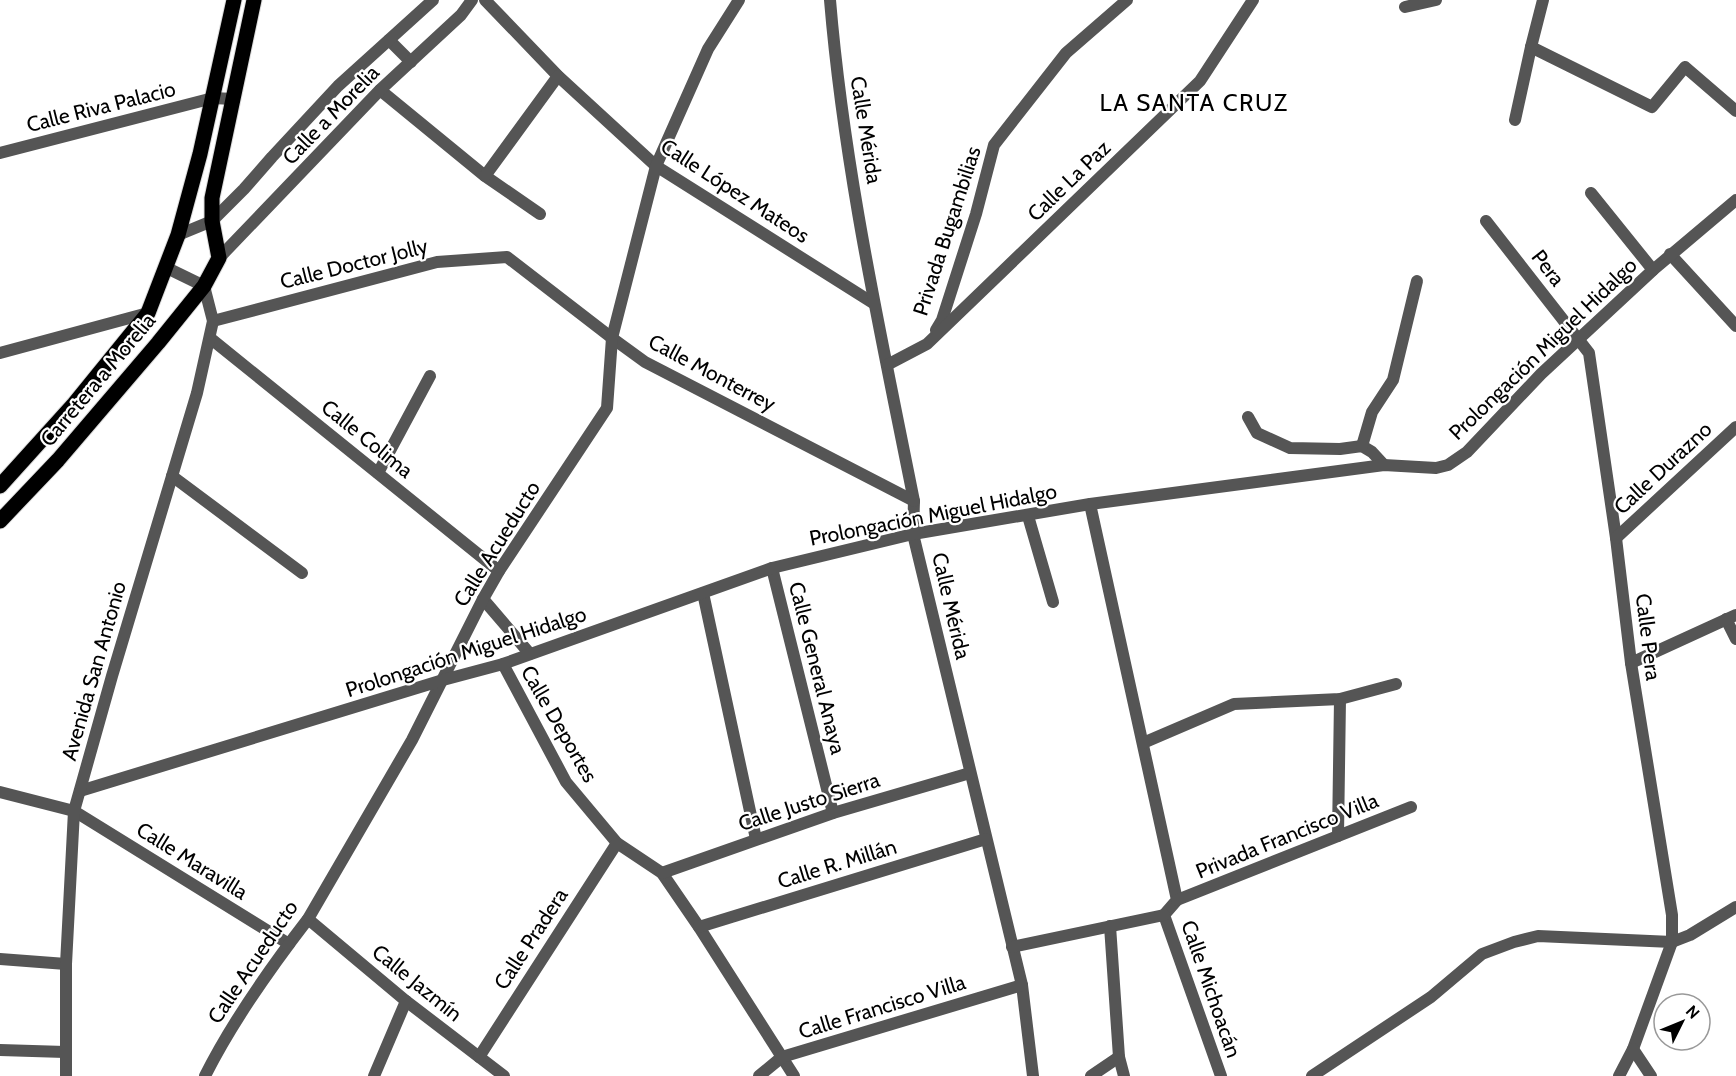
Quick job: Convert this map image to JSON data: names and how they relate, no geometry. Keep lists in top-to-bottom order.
{
  "streets": {
    "main road": ["Carretera a Morelia"],
    "street": [
      "Calle Riva Palacio",
      "Calle a Morelia",
      "Calle Mérida",
      "Calle La Paz",
      "Calle López Mateos",
      "Privada Bugambilias",
      "Calle Doctor Jolly",
      "Pera",
      "Prolongación Miguel Hidalgo",
      "Calle Monterrey",
      "Calle Colima",
      "Calle Durazno",
      "Calle Acueducto",
      "Calle Pera",
      "Calle General Anaya",
      "Avenida San Antonio",
      "Calle Deportes",
      "Calle Justo Sierra",
      "Privada Francisco Villa",
      "Calle Maravilla",
      "Calle R. Millán",
      "Calle Pradera",
      "Calle Jazmín",
      "Calle Michoacán",
      "Calle Francisco Villa"
    ]
  },
  "crossings": [
    ["Calle Riva Palacio", "Carretera a Morelia"],
    ["Calle a Morelia", "Carretera a Morelia"],
    ["Calle Mérida", "Calle La Paz"],
    ["Calle Mérida", "Calle López Mateos"],
    ["Calle Mérida", "Prolongación Miguel Hidalgo"],
    ["Calle Mérida", "Calle Monterrey"],
    ["Calle Mérida", "Calle Justo Sierra"],
    ["Calle Mérida", "Calle R. Millán"],
    ["Calle Mérida", "Calle Francisco Villa"],
    ["Calle La Paz", "Privada Bugambilias"],
    ["Calle López Mateos", "Calle Acueducto"],
    ["Calle Doctor Jolly", "Calle Monterrey"],
    ["Calle Doctor Jolly", "Avenida San Antonio"],
    ["Pera", "Prolongación Miguel Hidalgo"],
    ["Pera", "Calle Pera"],
    ["Prolongación Miguel Hidalgo", "Calle Acueducto"],
    ["Prolongación Miguel Hidalgo", "Calle Pera"],
    ["Prolongación Miguel Hidalgo", "Calle General Anaya"],
    ["Prolongación Miguel Hidalgo", "Avenida San Antonio"],
    ["Prolongación Miguel Hidalgo", "Calle Deportes"],
    ["Prolongación Miguel Hidalgo", "Calle Michoacán"],
    ["Calle Monterrey", "Calle Acueducto"],
    ["Carretera a Morelia", "Avenida San Antonio"],
    ["Calle Colima", "Calle Acueducto"],
    ["Calle Colima", "Avenida San Antonio"],
    ["Calle Durazno", "Calle Pera"],
    ["Calle Acueducto", "Calle Maravilla"],
    ["Calle Acueducto", "Calle Jazmín"],
    ["Calle General Anaya", "Calle Justo Sierra"],
    ["Avenida San Antonio", "Calle Maravilla"],
    ["Calle Deportes", "Calle Justo Sierra"],
    ["Calle Deportes", "Calle Pradera"],
    ["Privada Francisco Villa", "Calle Michoacán"],
    ["Calle Pradera", "Calle Jazmín"]
  ],
  "districts": ["LA SANTA CRUZ"],
  "north": "top right"
}
